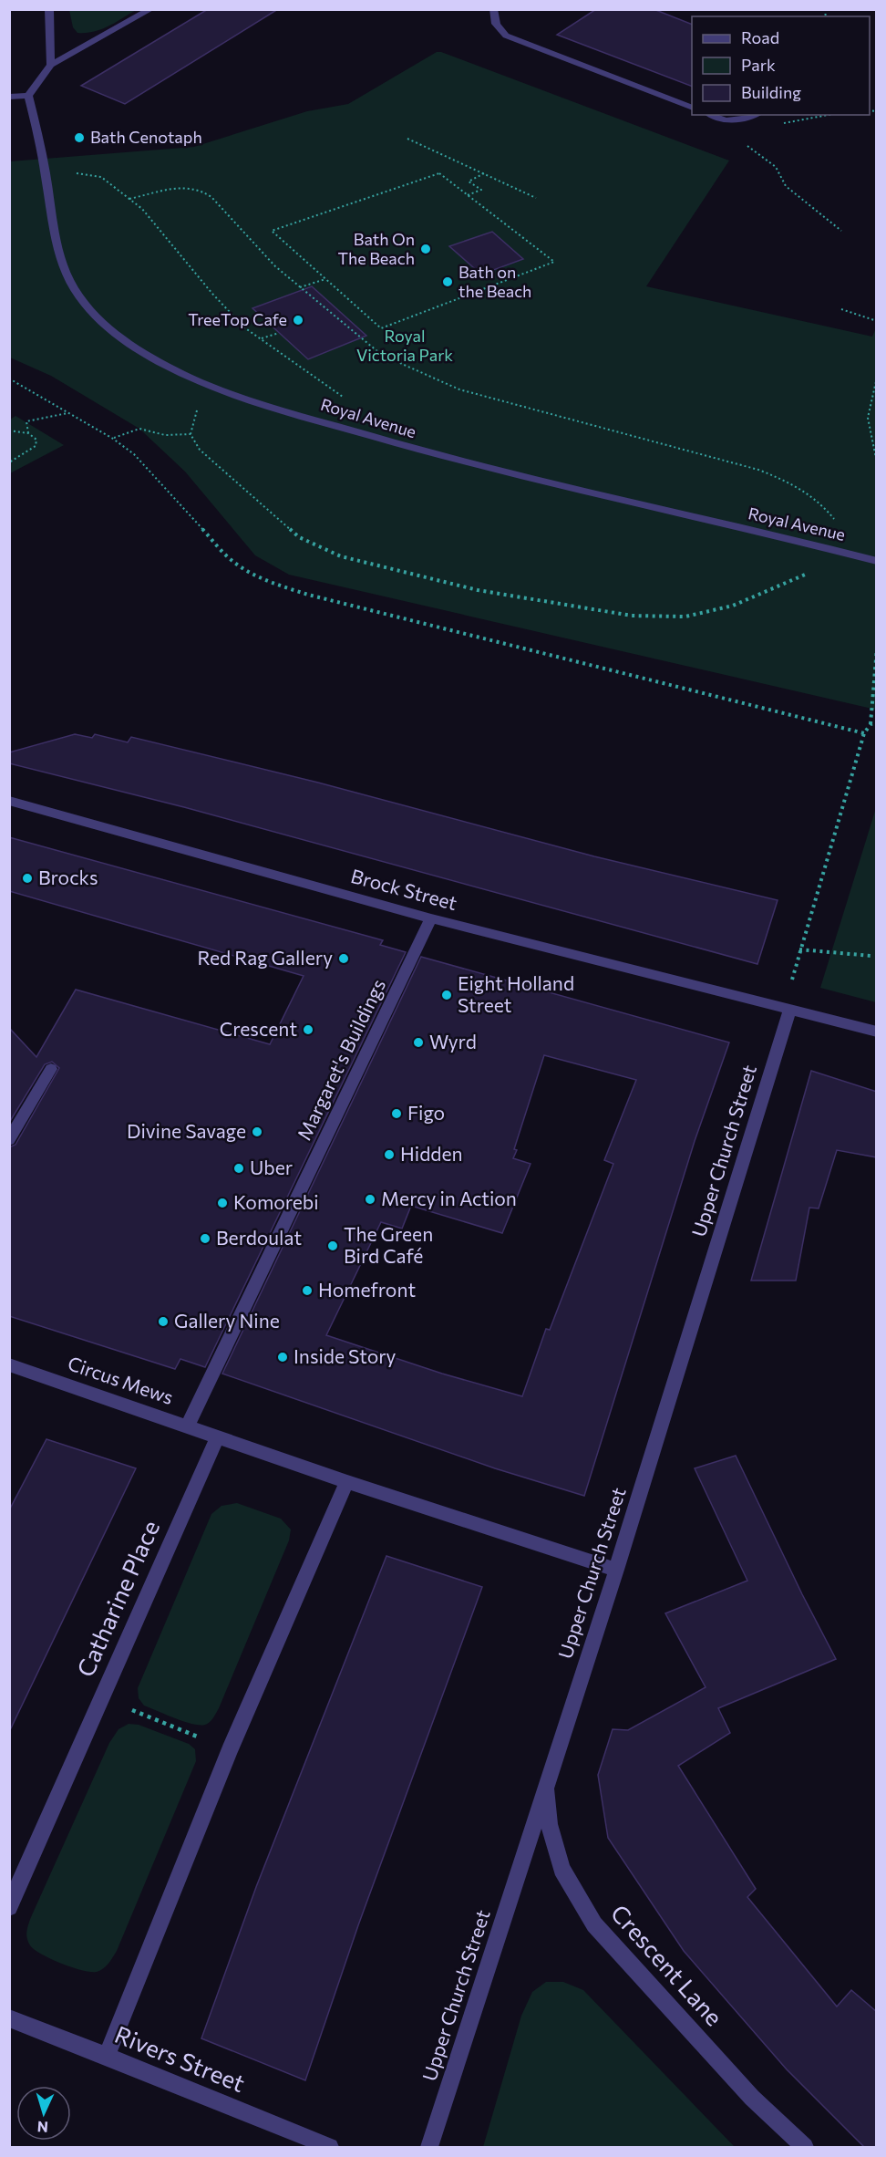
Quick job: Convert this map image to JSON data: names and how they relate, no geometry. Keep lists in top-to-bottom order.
{
  "streets": {
    "street": [
      "Royal Avenue",
      "Brock Street",
      "Margaret's Buildings",
      "Upper Church Street",
      "Circus Mews",
      "Catharine Place",
      "Crescent Lane",
      "Rivers Street"
    ]
  },
  "crossings": [
    ["Brock Street", "Margaret's Buildings"],
    ["Brock Street", "Upper Church Street"],
    ["Margaret's Buildings", "Circus Mews"],
    ["Upper Church Street", "Crescent Lane"],
    ["Circus Mews", "Catharine Place"]
  ],
  "parks": ["Royal Victoria Park"],
  "places": [
    "Bath Cenotaph",
    "Bath On The Beach",
    "Bath on the Beach",
    "TreeTop Cafe",
    "Brocks",
    "Red Rag Gallery",
    "Eight Holland Street",
    "Crescent",
    "Wyrd",
    "Figo",
    "Divine Savage",
    "Hidden",
    "Uber",
    "Mercy in Action",
    "Komorebi",
    "Berdoulat",
    "The Green Bird Café",
    "Homefront",
    "Gallery Nine",
    "Inside Story"
  ],
  "legend": ["Road", "Park", "Building"],
  "north": "bottom"
}
